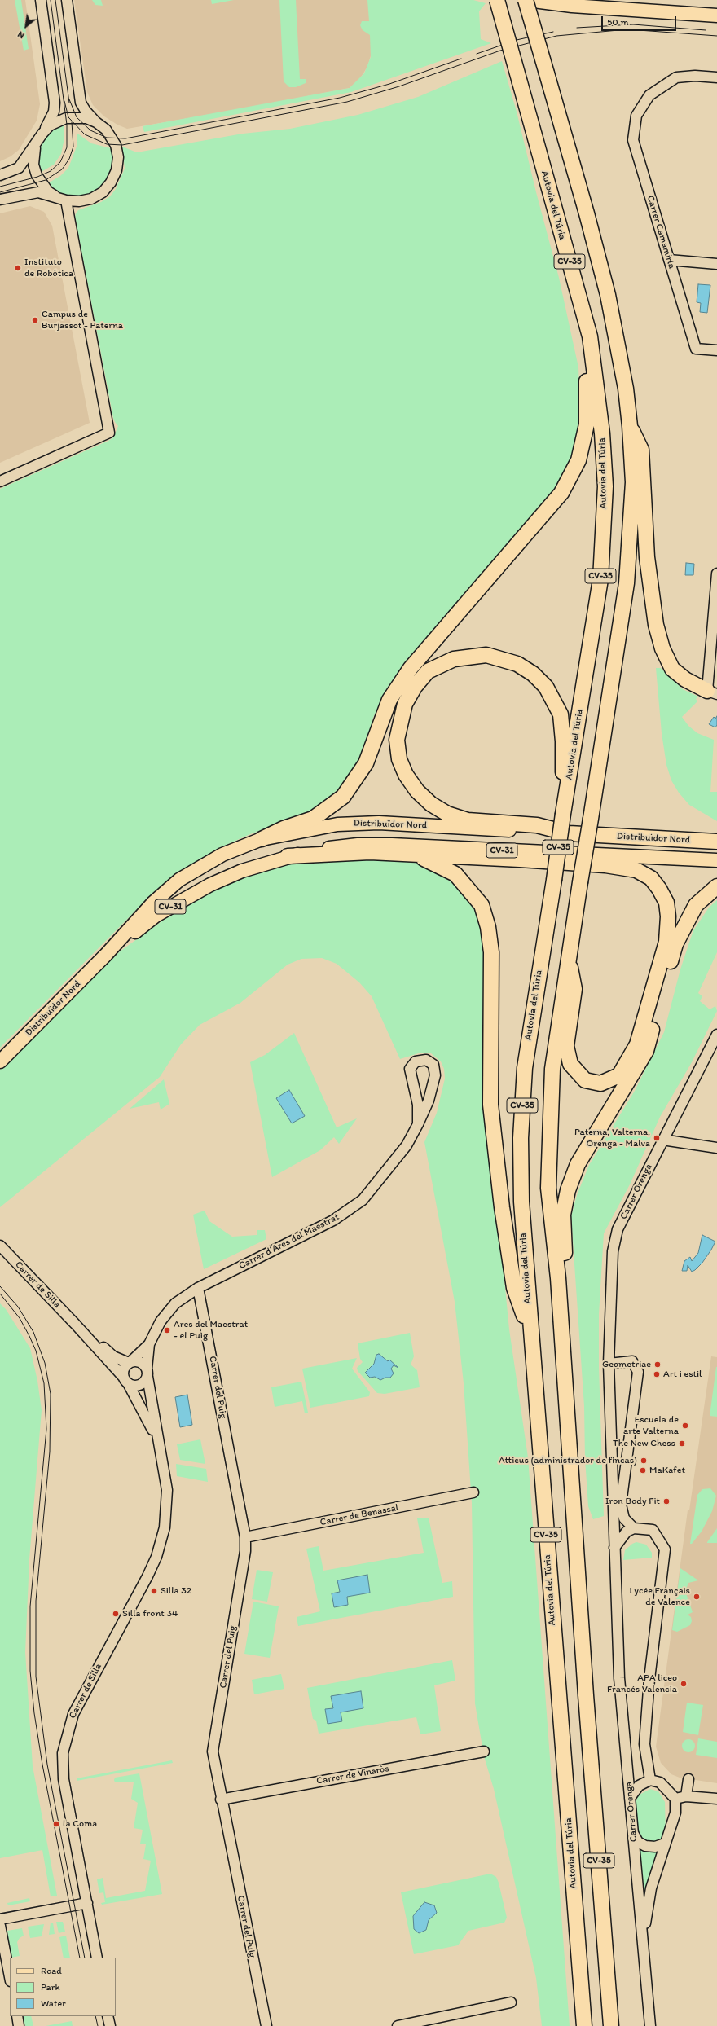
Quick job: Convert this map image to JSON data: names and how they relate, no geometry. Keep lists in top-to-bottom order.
{
  "streets": {
    "highway": [
      "Autovia del Túria",
      "CV-35",
      "Distribuïdor Nord",
      "CV-31"
    ],
    "street": [
      "Carrer Camamirla",
      "Carrer Orenga",
      "Carrer d'Ares del Maestrat",
      "Carrer de Silla",
      "Carrer del Puig",
      "Carrer de Benassal",
      "Carrer de Vinaròs"
    ]
  },
  "crossings": [
    ["Carrer d'Ares del Maestrat", "Carrer de Silla"],
    ["Carrer d'Ares del Maestrat", "Carrer del Puig"],
    ["Carrer del Puig", "Carrer de Benassal"],
    ["Carrer del Puig", "Carrer de Vinaròs"]
  ],
  "places": [
    "Instituto de Robótica",
    "Campus de Burjassot - Paterna",
    "Paterna, Valterna, Orenga - Malva",
    "Ares del Maestrat - el Puig",
    "Geometriae",
    "Art i estil",
    "Escuela de arte Valterna",
    "The New Chess",
    "Atticus (administrador de fincas)",
    "MaKafet",
    "Iron Body Fit",
    "Silla 32",
    "Lycée Français de Valence",
    "Silla front 34",
    "APA liceo Francés Valencia",
    "la Coma"
  ],
  "legend": ["Road", "Park", "Water"],
  "scale_bar": "50 m",
  "north": "bottom left"
}
